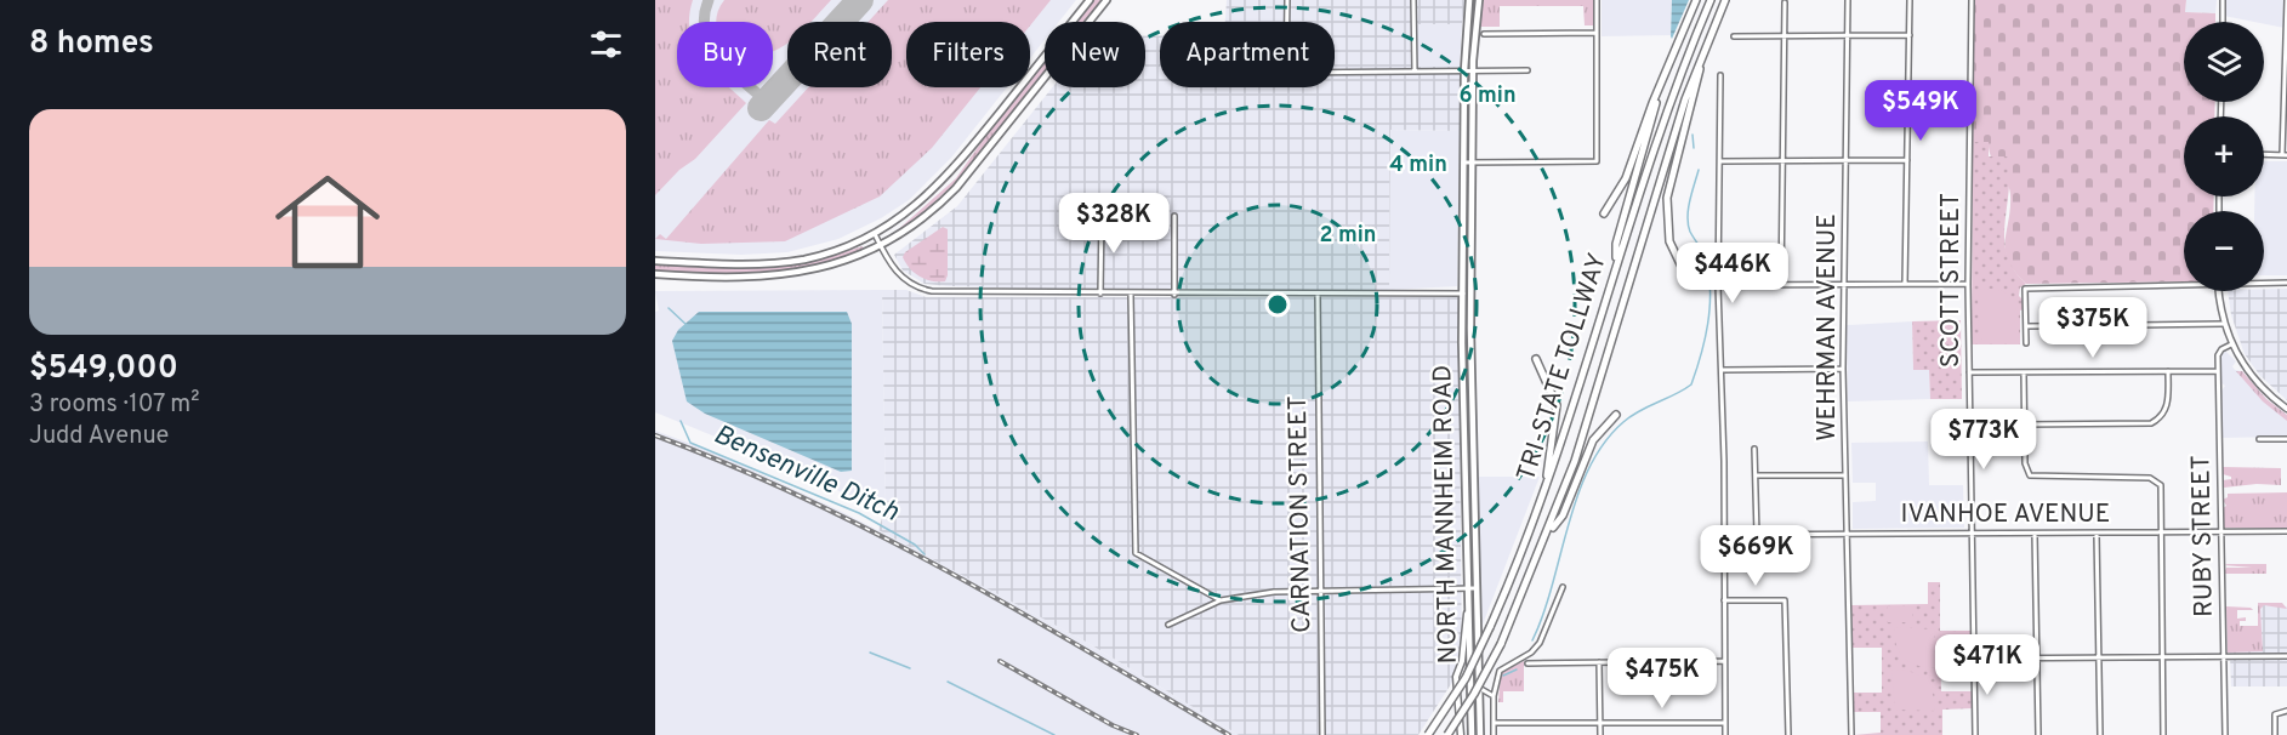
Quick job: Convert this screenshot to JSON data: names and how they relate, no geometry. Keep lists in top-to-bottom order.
{
  "streets": {
    "highway": ["TRI-STATE TOLLWAY"],
    "main road": ["NORTH MANNHEIM ROAD"],
    "street": [
      "SCOTT STREET",
      "WEHRMAN AVENUE",
      "CARNATION STREET",
      "IVANHOE AVENUE",
      "RUBY STREET"
    ]
  },
  "crossings": [
    ["SCOTT STREET", "IVANHOE AVENUE"],
    ["WEHRMAN AVENUE", "IVANHOE AVENUE"],
    ["IVANHOE AVENUE", "RUBY STREET"]
  ],
  "water": ["Bensenville Ditch"],
  "page": {
    "heading": "8 homes",
    "map_buttons": ["+", "−"],
    "chip": [
      "Buy",
      "Rent",
      "Filters",
      "New",
      "Apartment"
    ],
    "price": [
      "$549K",
      "$328K",
      "$446K",
      "$375K",
      "$773K",
      "$669K",
      "$471K",
      "$475K"
    ],
    "list": [
      {
        "name": "$549,000",
        "note": "3 rooms · 107 m² · Judd Avenue"
      }
    ]
  },
  "rings": ["6 min", "4 min", "2 min"]
}
